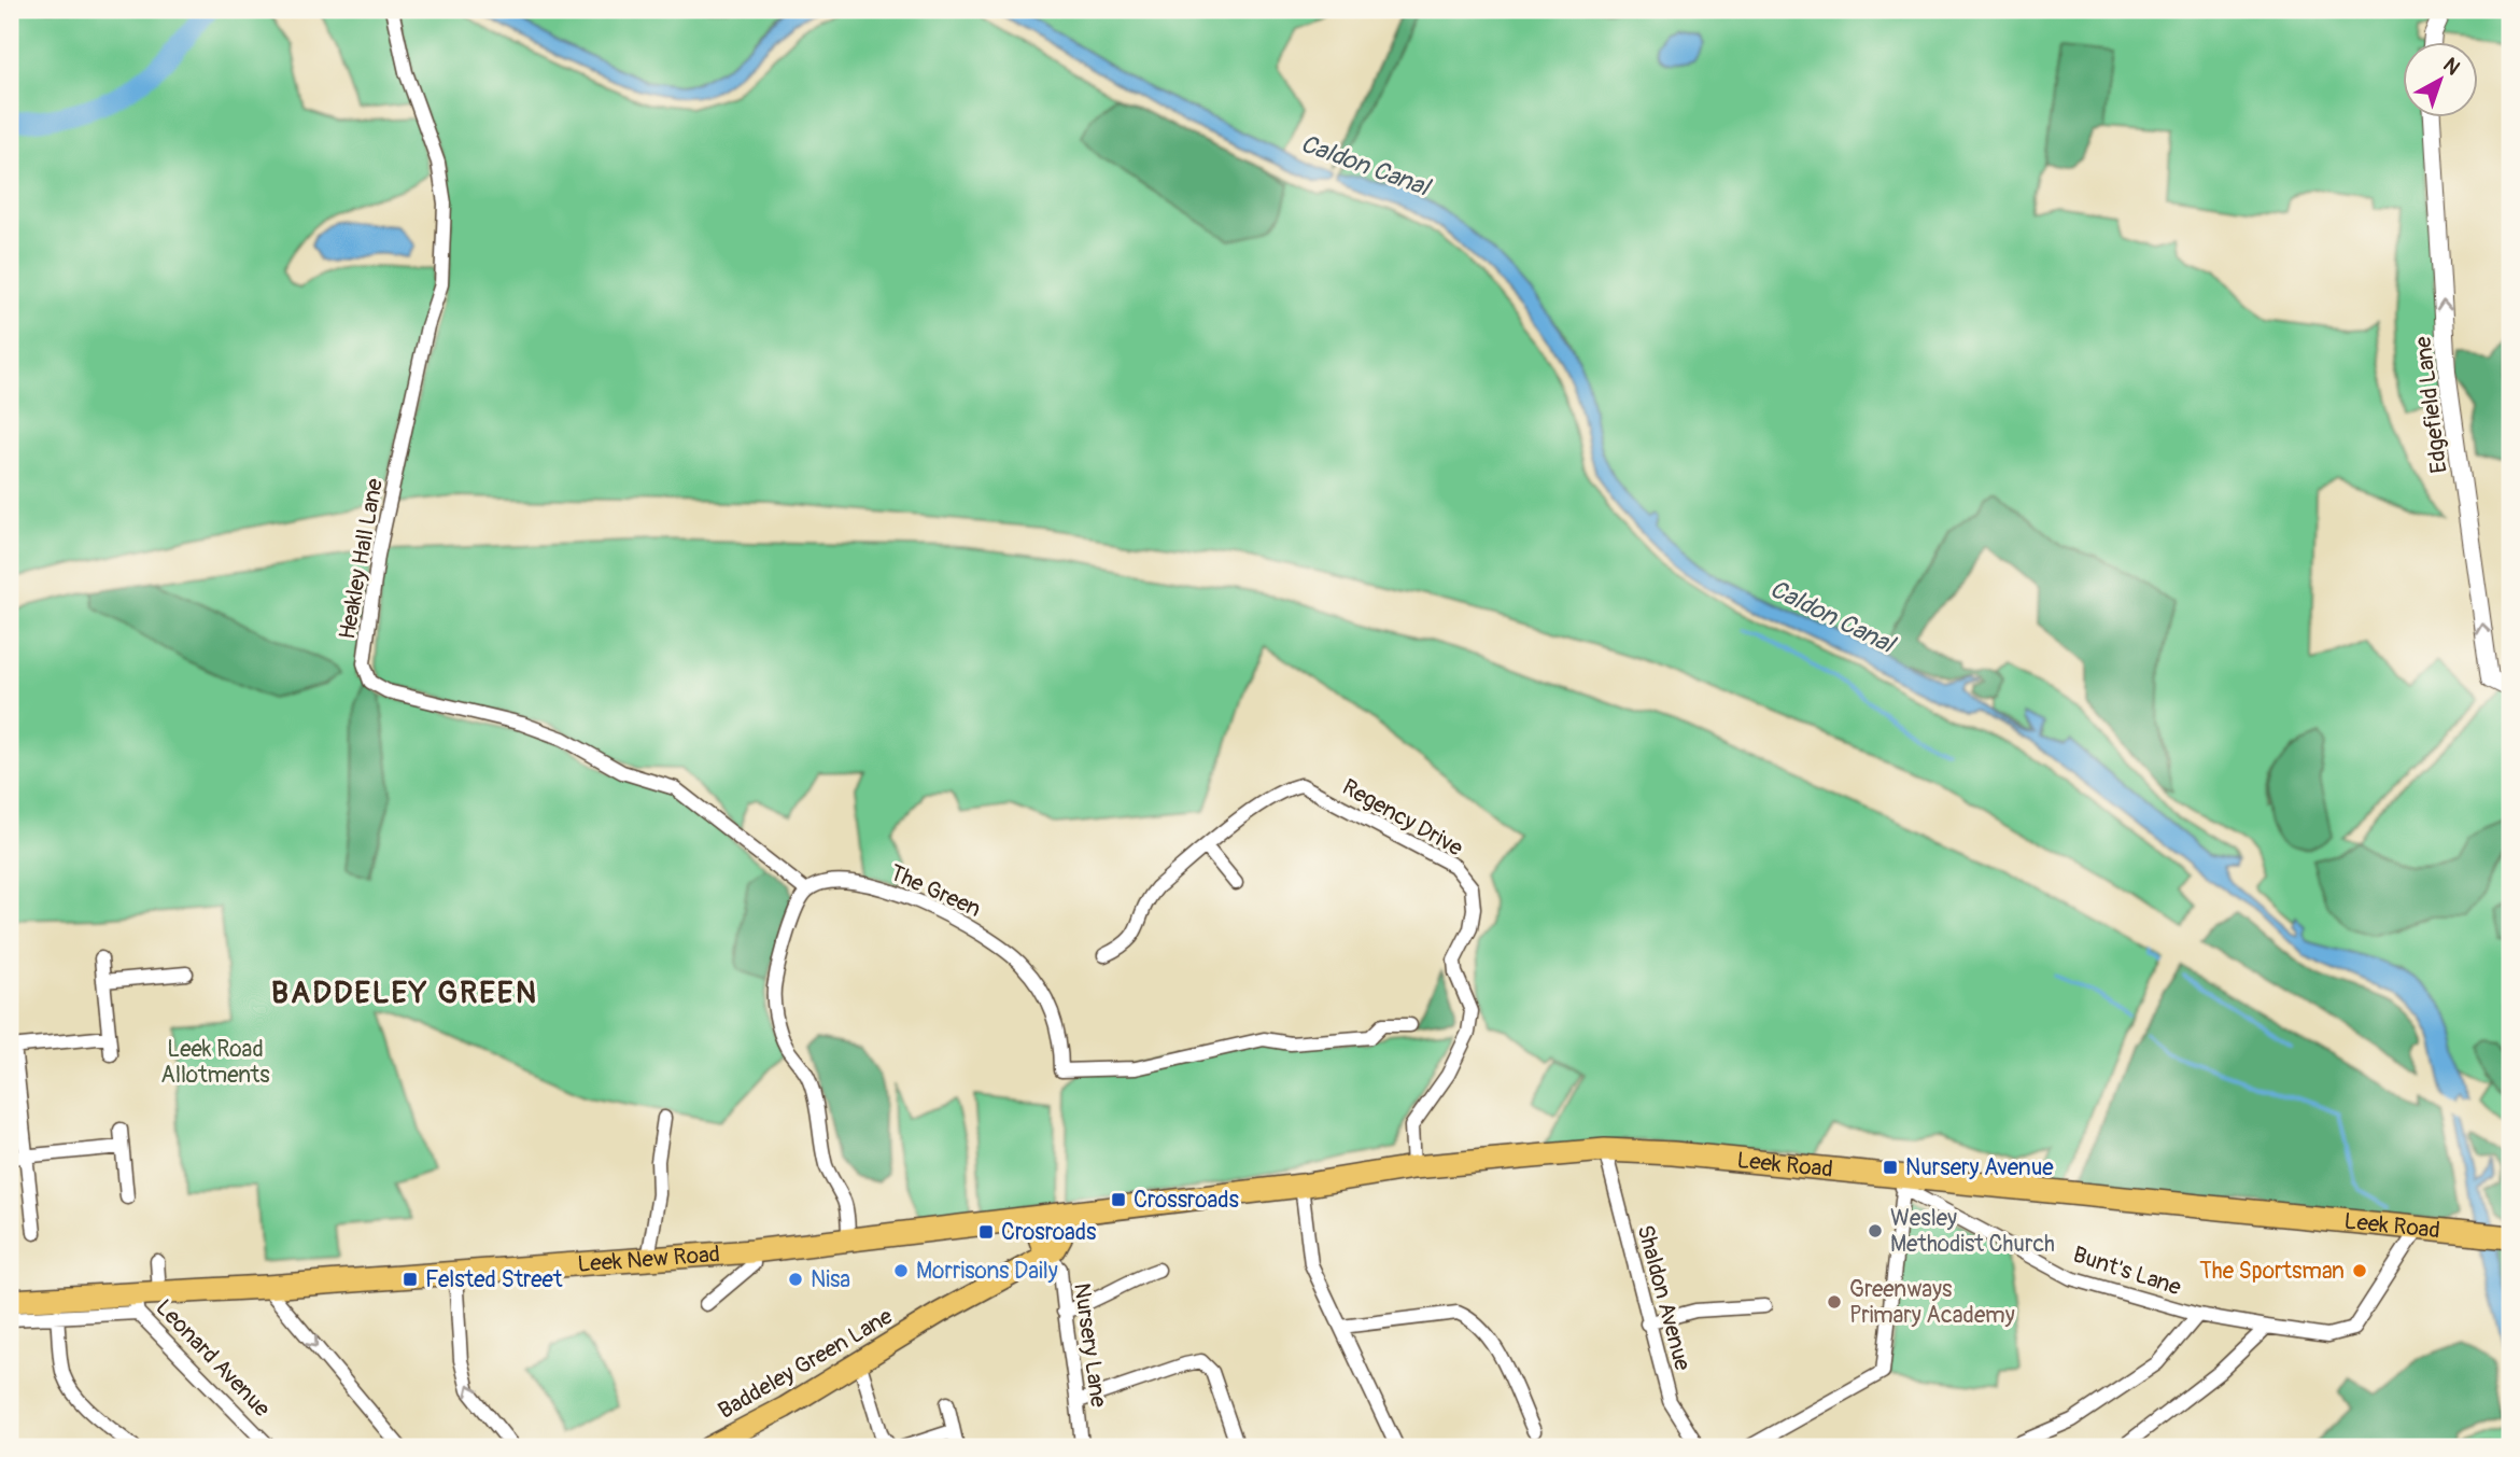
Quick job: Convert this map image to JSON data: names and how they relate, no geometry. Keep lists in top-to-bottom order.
{
  "streets": {
    "highway": ["Leek Road", "Leek New Road"],
    "main road": ["Baddeley Green Lane"],
    "street": [
      "Edgefield Lane",
      "Heakley Hall Lane",
      "Regency Drive",
      "The Green",
      "Bunt's Lane",
      "Shaldon Avenue",
      "Nursery Lane",
      "Leonard Avenue"
    ]
  },
  "crossings": [
    ["Heakley Hall Lane", "The Green"],
    ["Regency Drive", "Leek Road"],
    ["Leek Road", "Leek New Road"],
    ["Leek Road", "Bunt's Lane"],
    ["Leek Road", "Shaldon Avenue"],
    ["Leek Road", "Baddeley Green Lane"],
    ["Leek New Road", "Leonard Avenue"],
    ["Leek New Road", "Baddeley Green Lane"],
    ["Nursery Lane", "Baddeley Green Lane"]
  ],
  "one_way": ["Edgefield Lane"],
  "districts": ["BADDELEY GREEN"],
  "water": ["Caldon Canal"],
  "parks": ["Leek Road Allotments"],
  "places": {
    "transit": [
      "Nursery Avenue",
      "Crossroads",
      "Crosroads",
      "Felsted Street"
    ],
    "other": [
      "Wesley Methodist Church",
      "Morrisons Daily",
      "The Sportsman",
      "Nisa",
      "Greenways Primary Academy"
    ]
  },
  "north": "top right"
}
